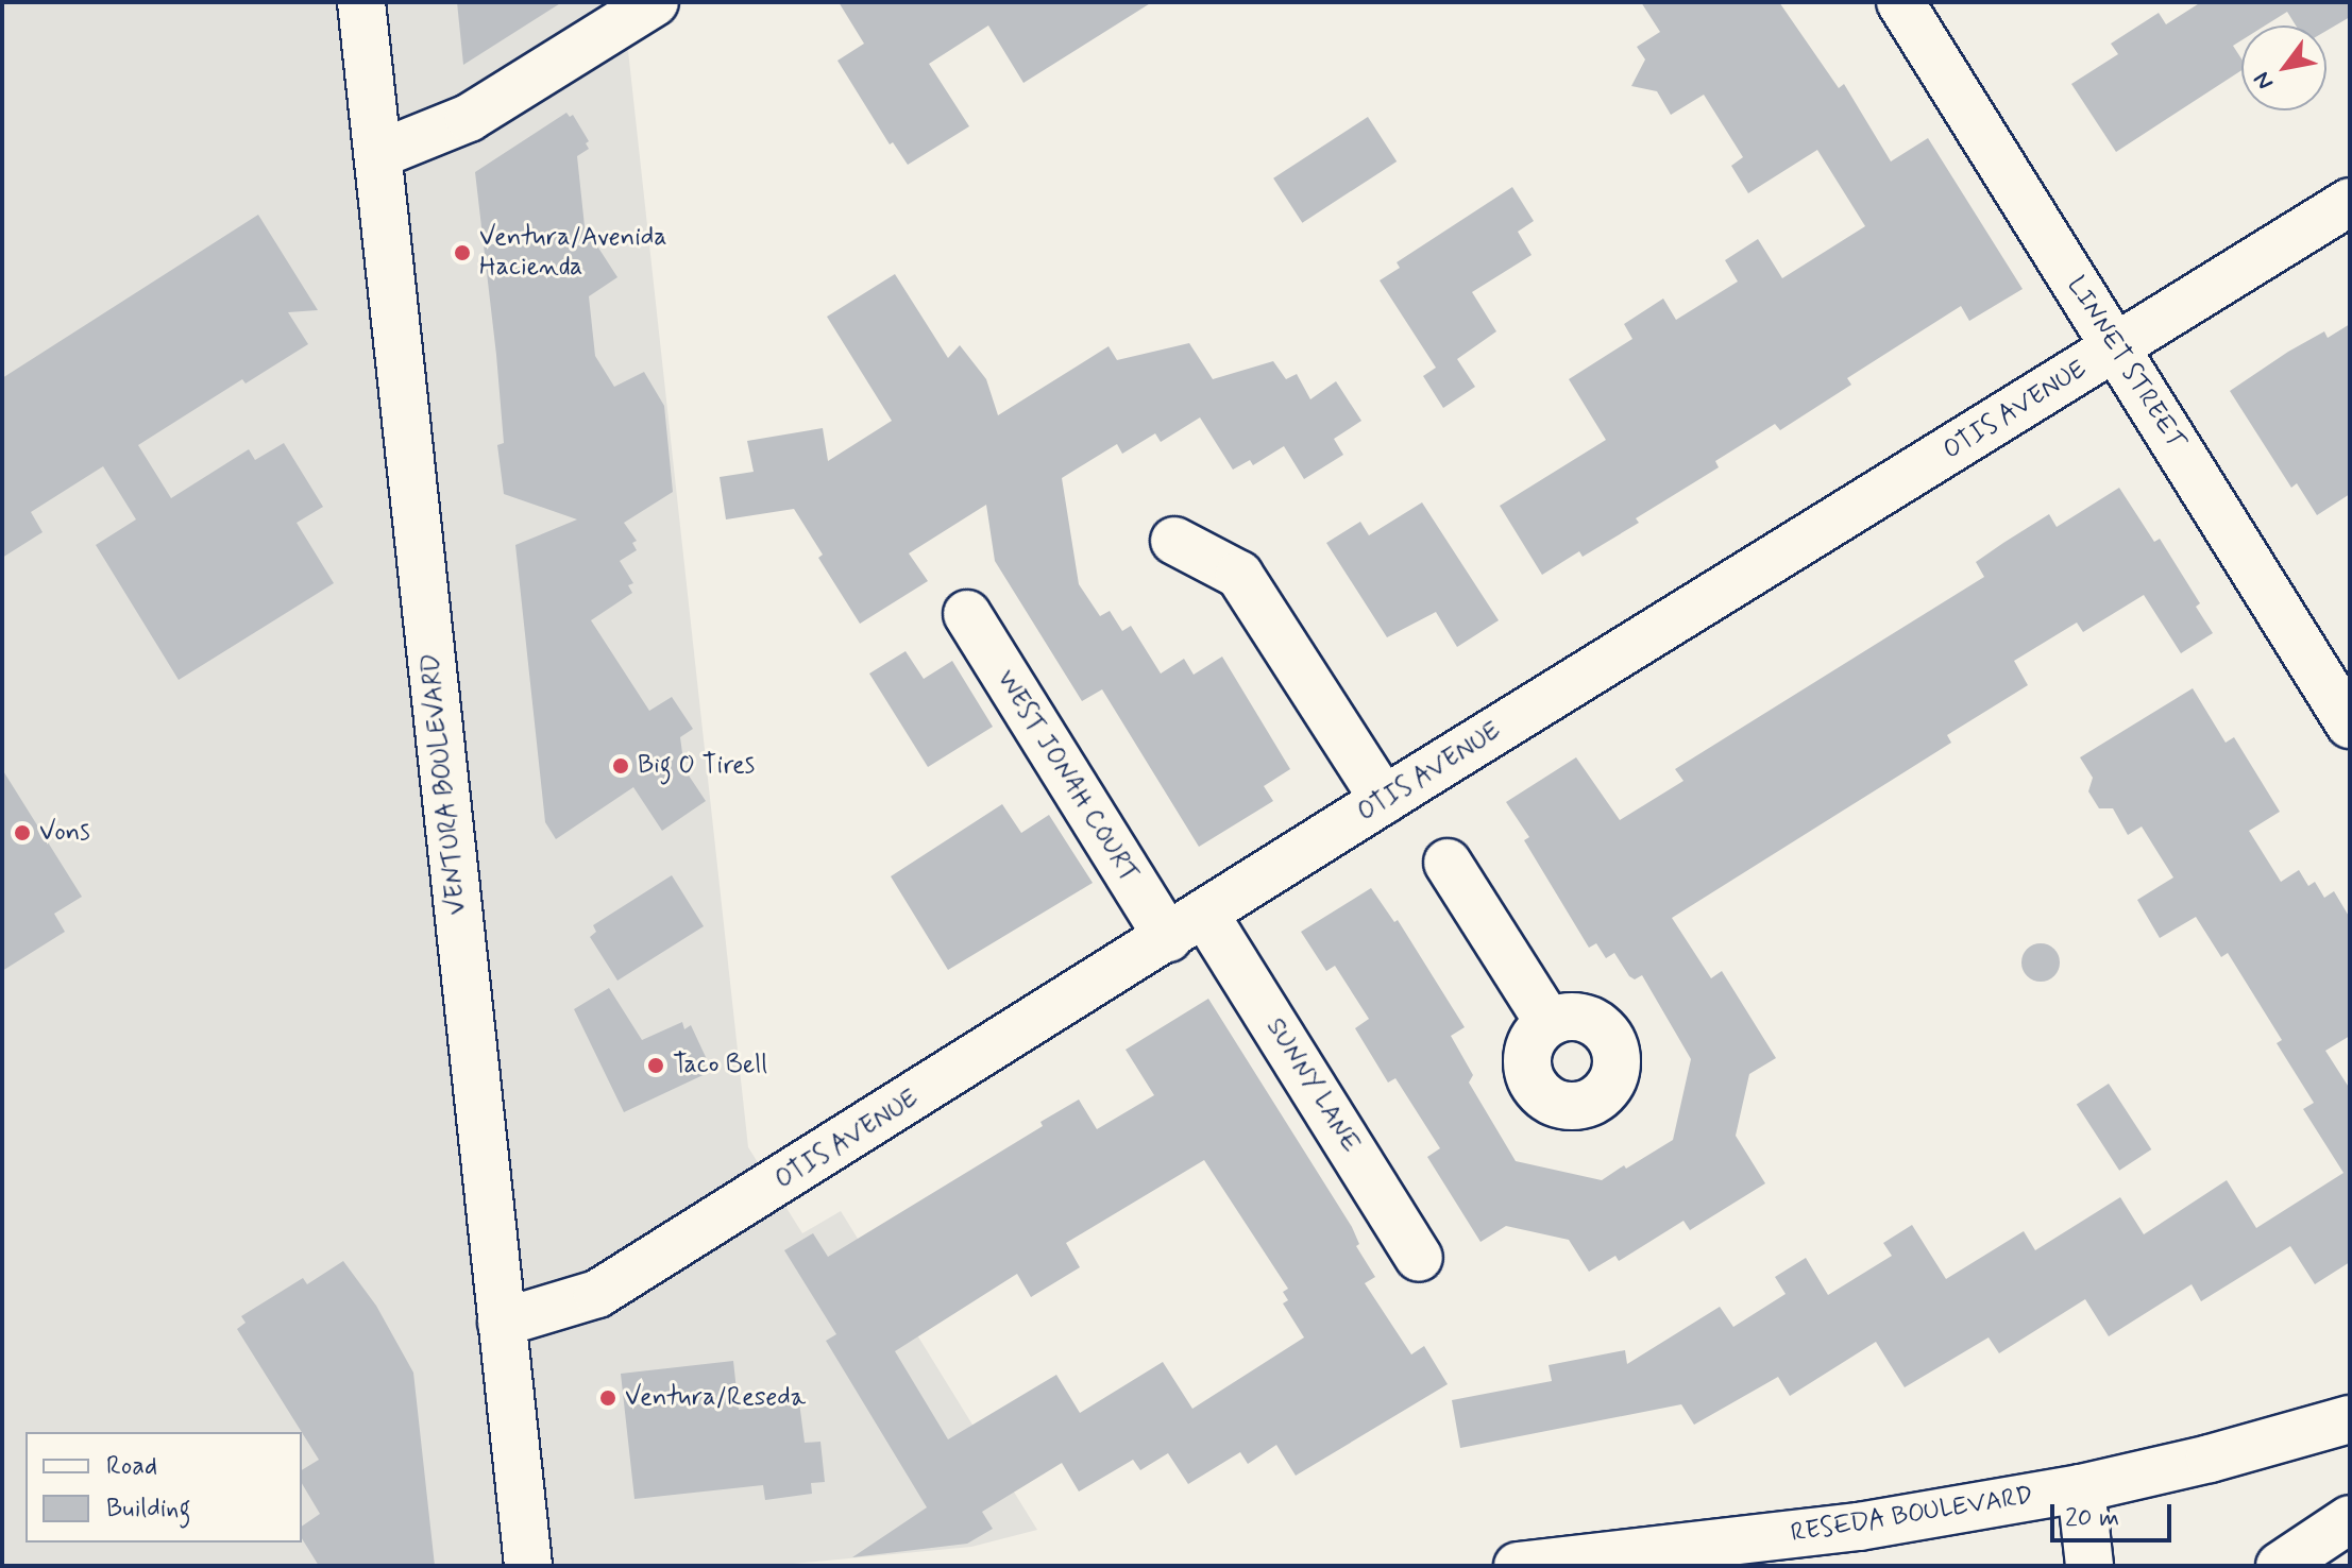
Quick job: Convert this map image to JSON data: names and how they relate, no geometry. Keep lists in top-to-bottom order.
{
  "streets": {
    "street": [
      "LINNET STREET",
      "OTIS AVENUE",
      "WEST JONAH COURT",
      "VENTURA BOULEVARD",
      "SUNNY LANE",
      "RESEDA BOULEVARD"
    ]
  },
  "crossings": [
    ["LINNET STREET", "OTIS AVENUE"],
    ["OTIS AVENUE", "WEST JONAH COURT"],
    ["OTIS AVENUE", "VENTURA BOULEVARD"],
    ["OTIS AVENUE", "SUNNY LANE"],
    ["WEST JONAH COURT", "SUNNY LANE"]
  ],
  "places": [
    "Ventura/Avenida Hacienda",
    "Big O Tires",
    "Vons",
    "Taco Bell",
    "Ventura/Reseda"
  ],
  "legend": ["Road", "Building"],
  "scale_bar": "20 m",
  "north": "bottom left"
}
